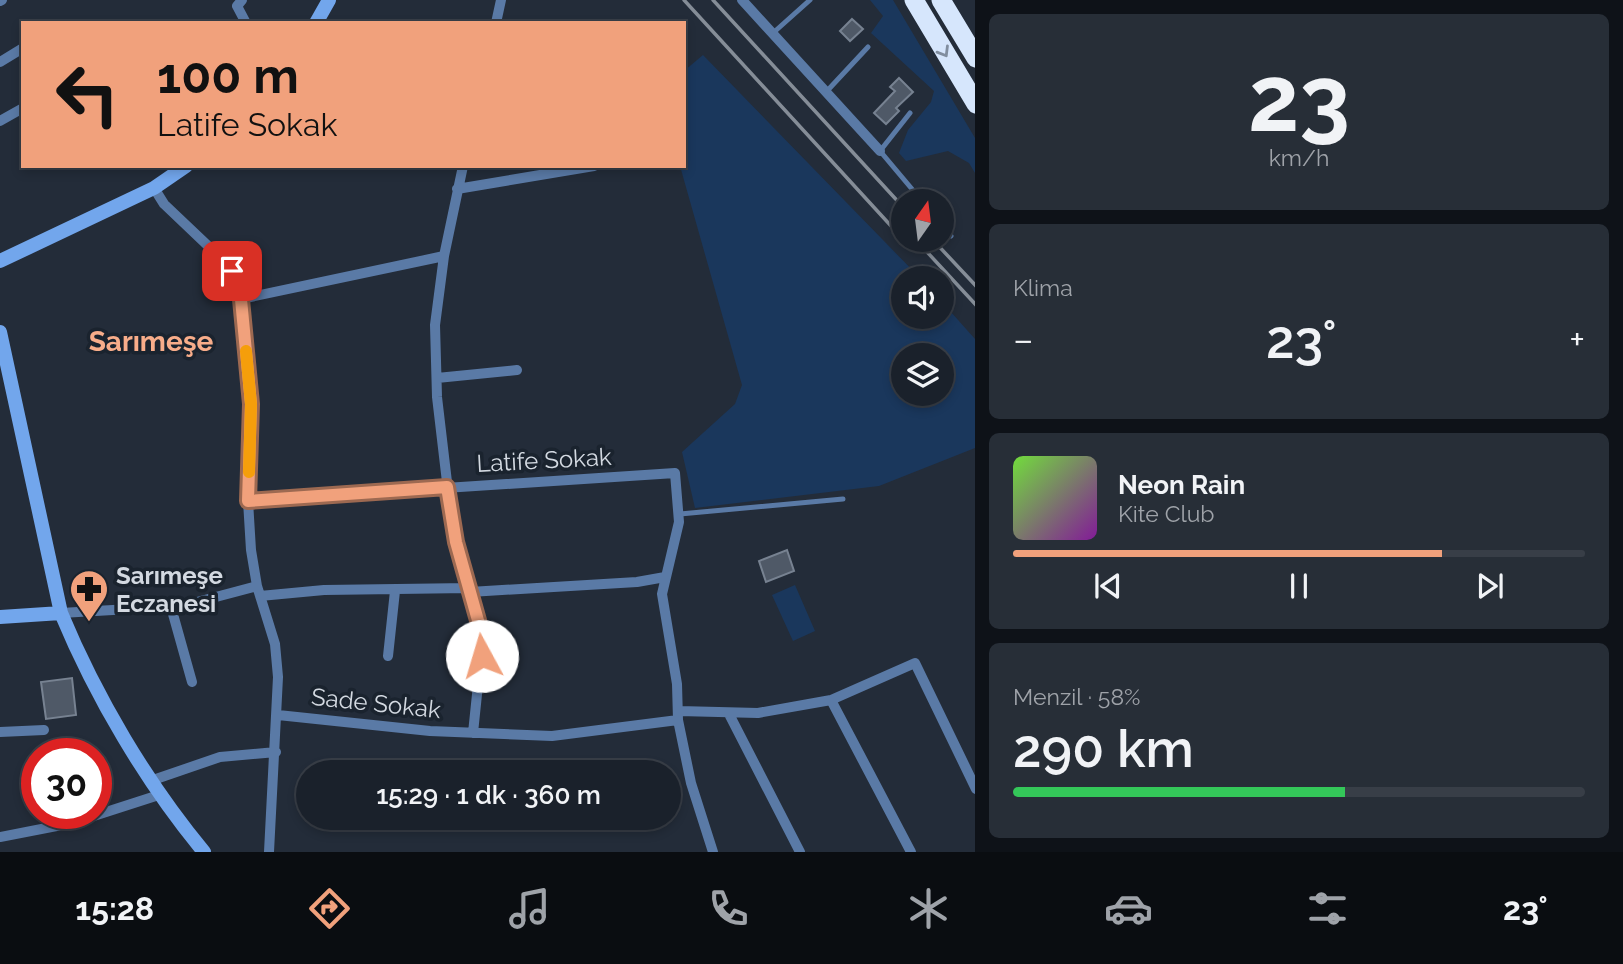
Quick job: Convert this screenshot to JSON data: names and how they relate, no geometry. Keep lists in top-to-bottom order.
{
  "streets": {
    "street": ["Latife Sokak", "Sade Sokak"]
  },
  "districts": ["Sarımeşe"],
  "places": {
    "pharmacy": ["Sarımeşe Eczanesi"]
  },
  "north": "top",
  "page": {
    "tile": [
      ["23", "km/h"],
      "Klima",
      ["Menzil · 58%", "290 km"]
    ],
    "turn": ["100 m", "Latife Sokak"],
    "heat": ["−", "23°", "+"],
    "song": ["Neon Rain", "Kite Club"],
    "limit": "30",
    "trip": "15:29 · 1 dk · 360 m",
    "tabs": ["15:28", "23°"]
  }
}
